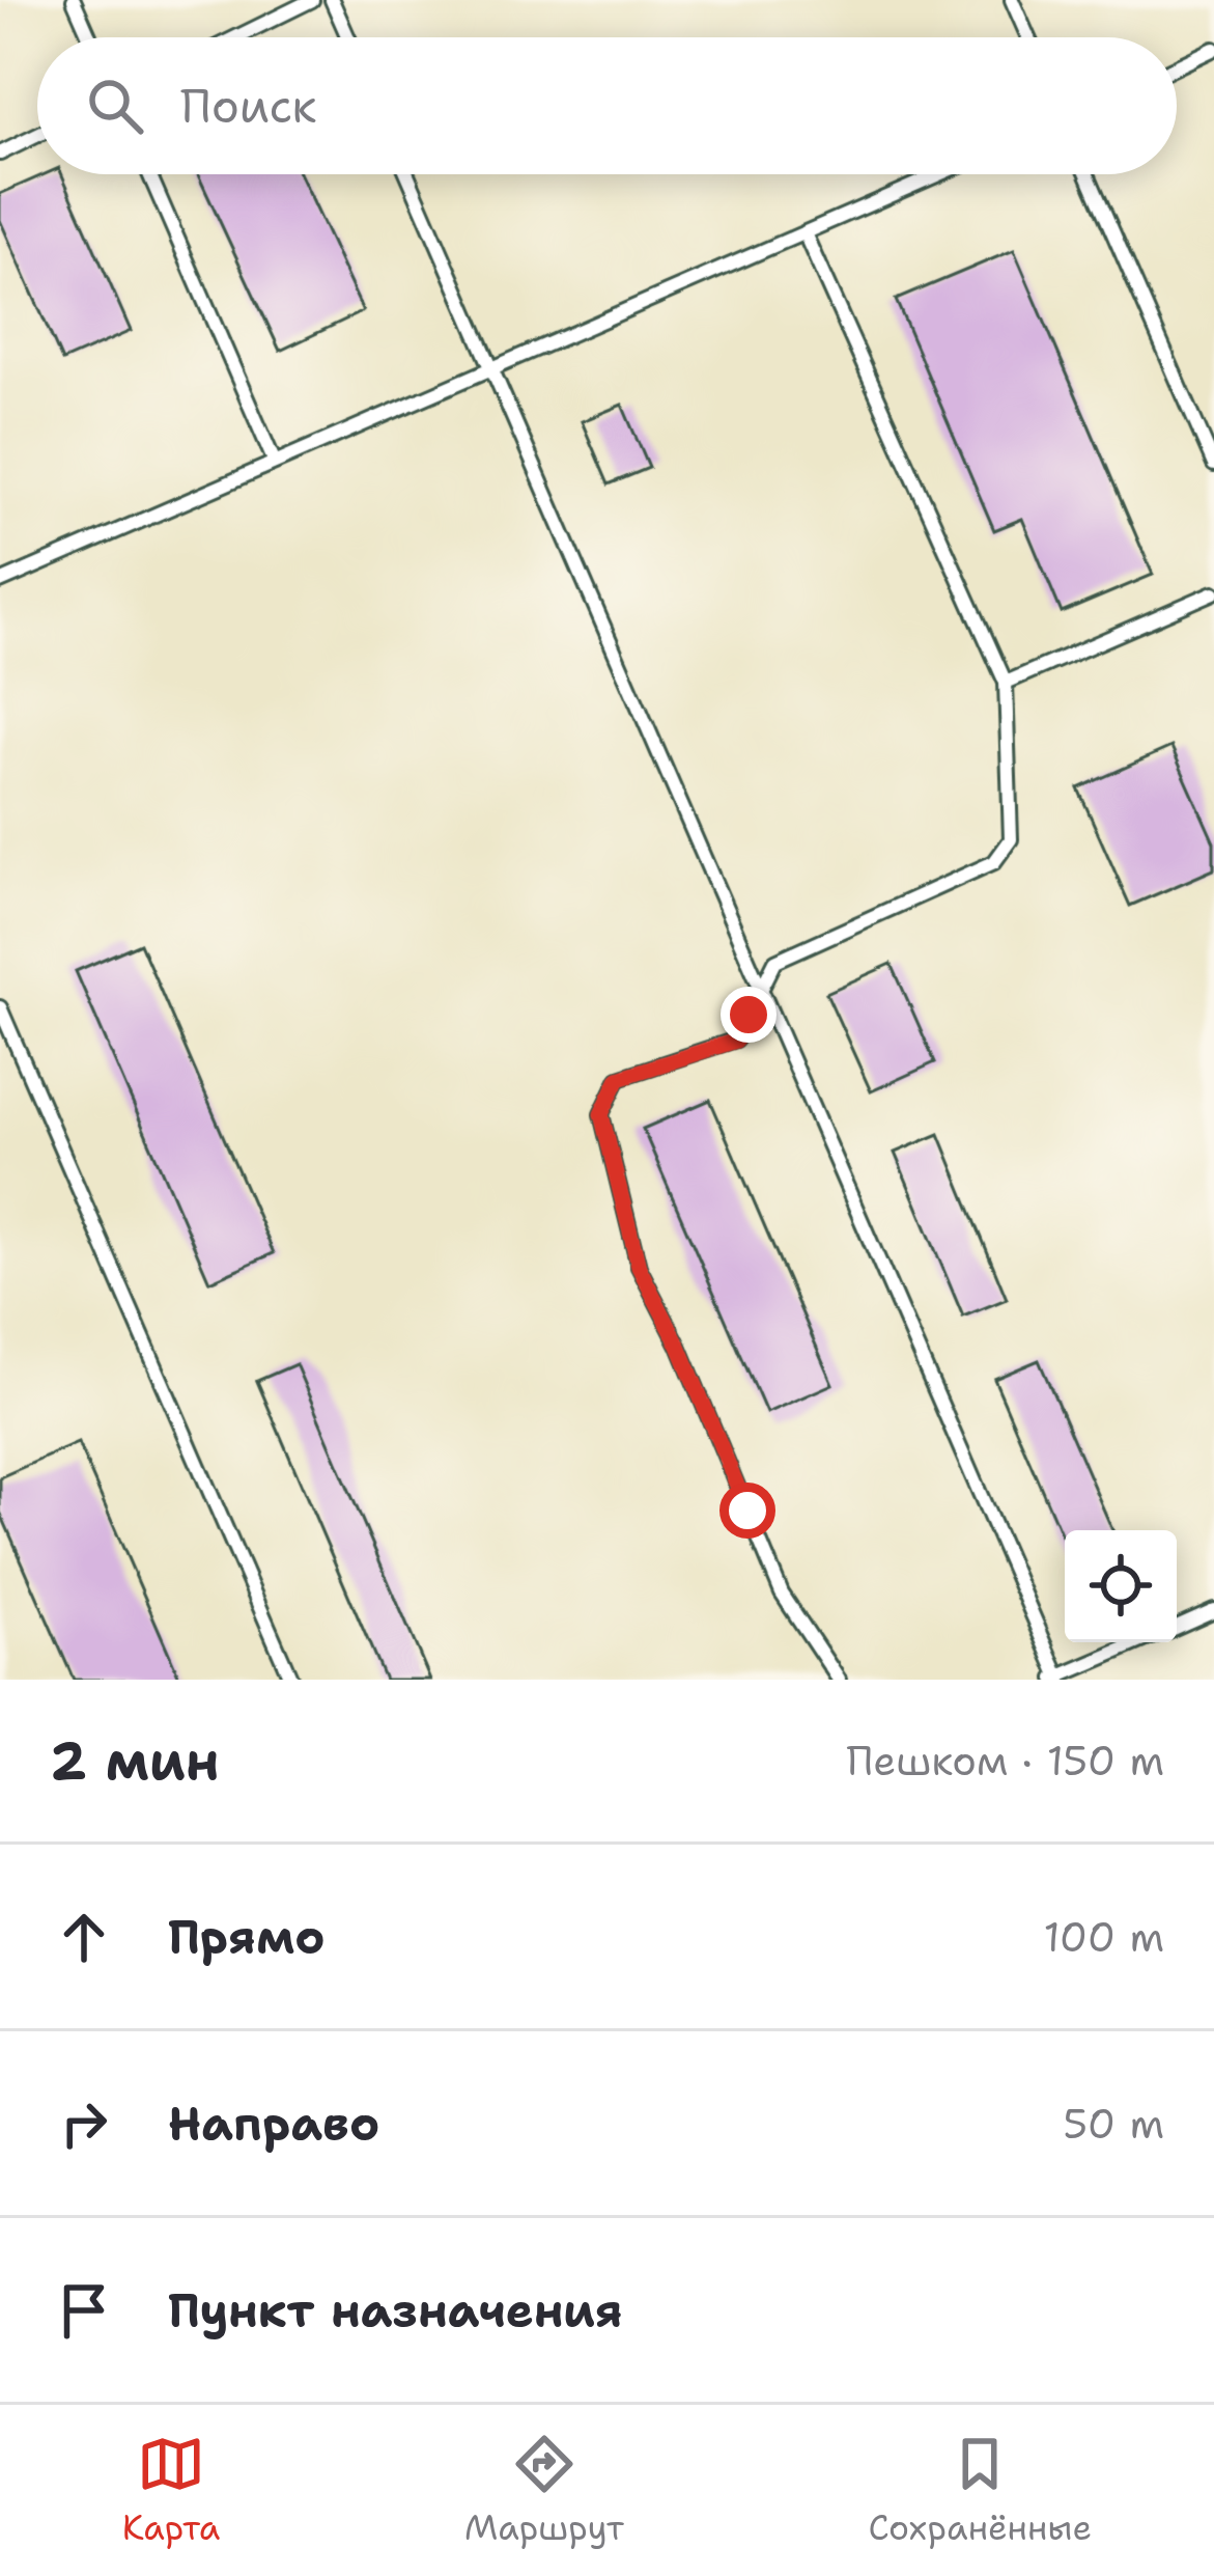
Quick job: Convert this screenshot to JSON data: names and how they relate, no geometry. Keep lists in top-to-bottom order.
{
  "page": {
    "search": "Поиск",
    "heading": ["2 мин", "Пешком · 150 m"],
    "list": [
      ["Прямо", "100 m"],
      ["Направо", "50 m"],
      "Пункт назначения"
    ],
    "nav": ["Карта", "Маршрут", "Сохранённые"]
  }
}
